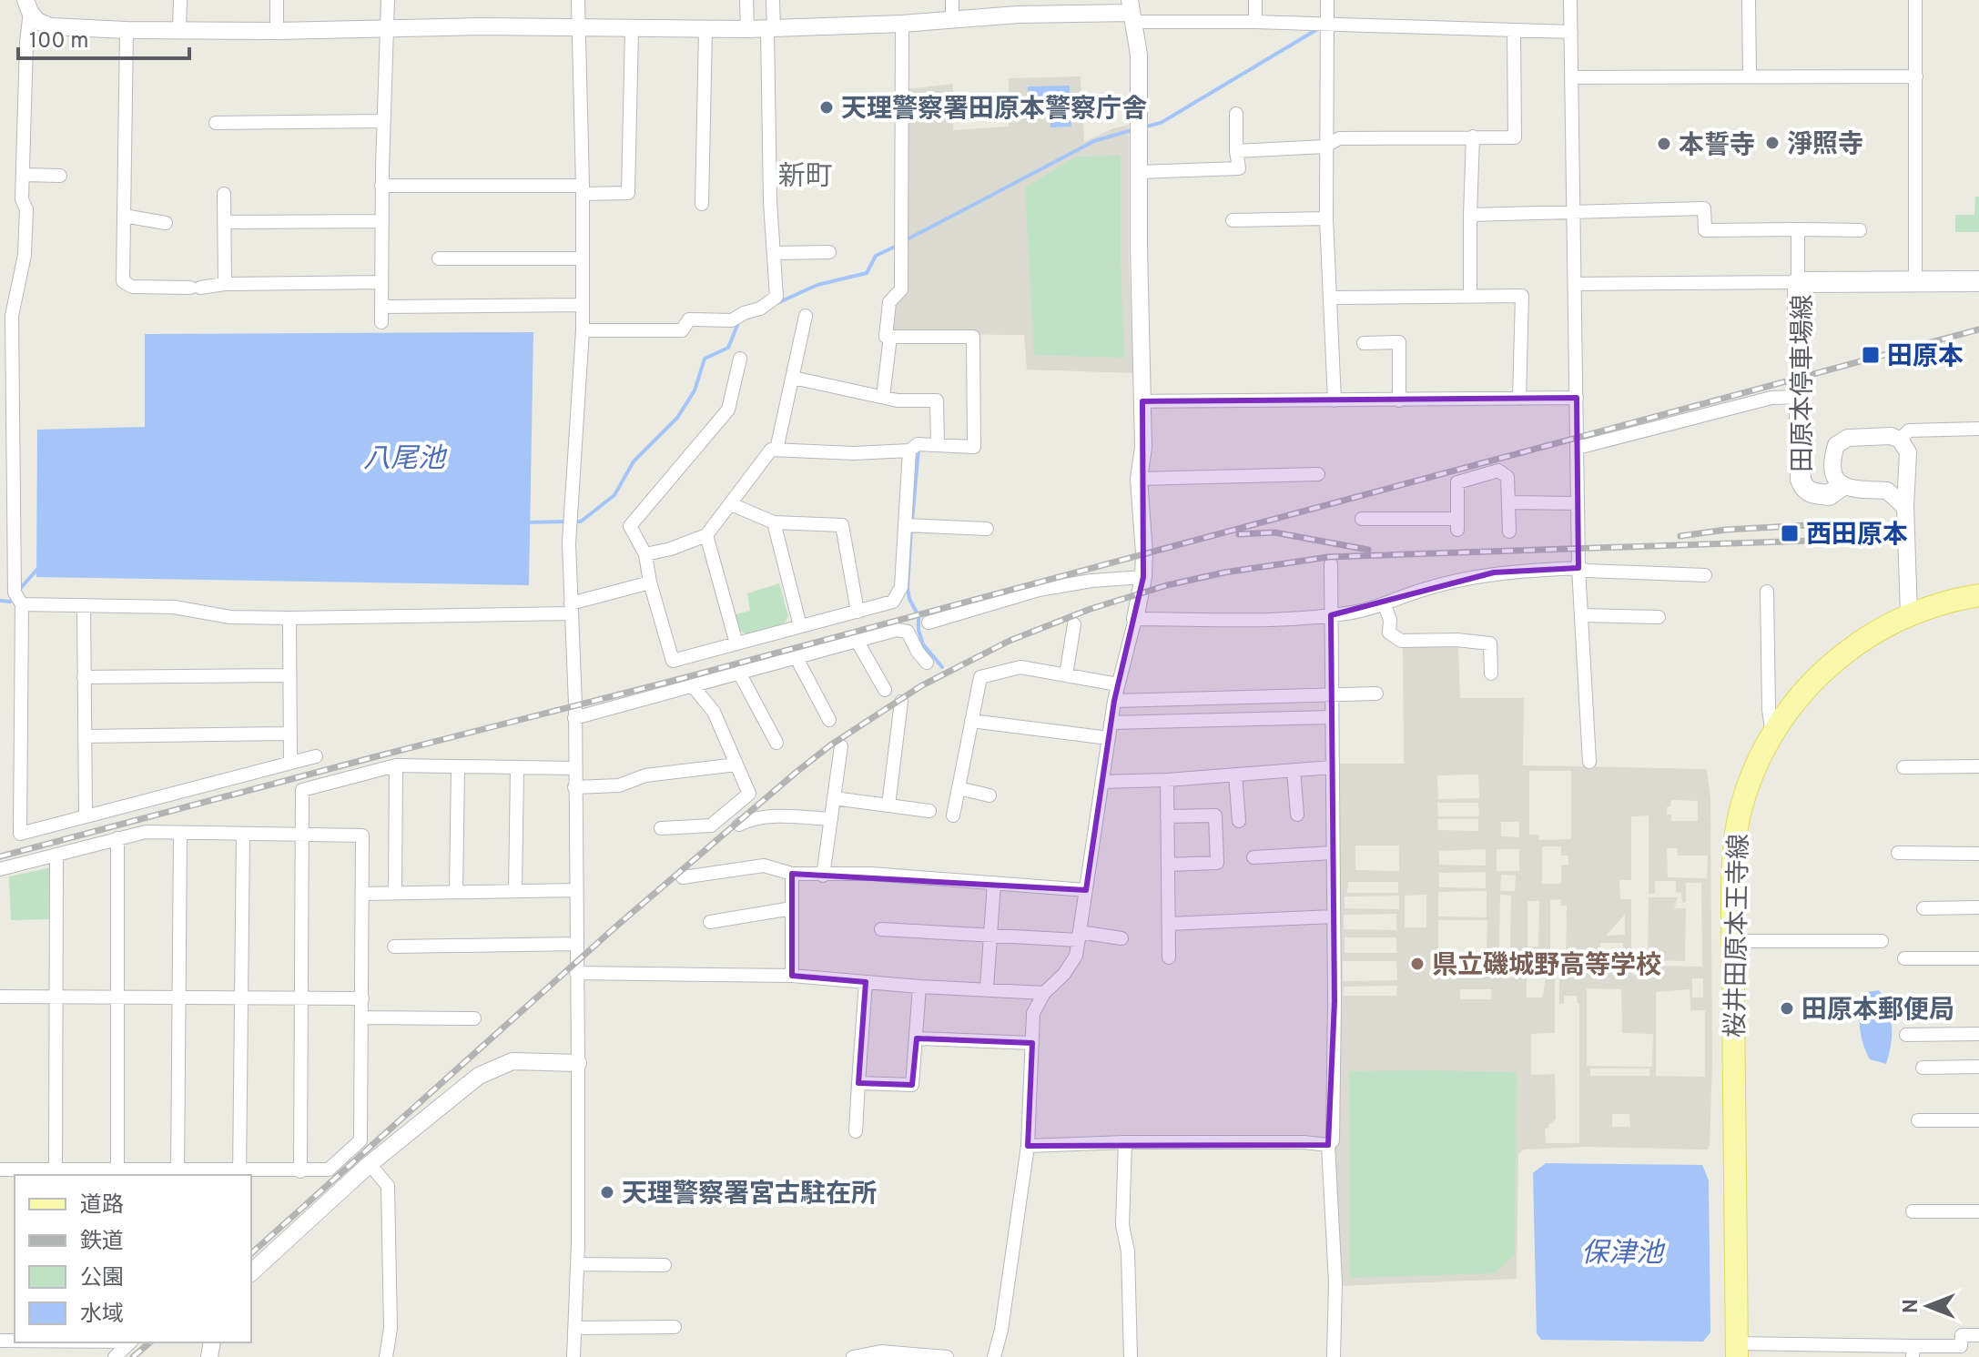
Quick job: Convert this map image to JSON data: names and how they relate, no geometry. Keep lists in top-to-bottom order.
{
  "streets": {
    "main road": ["田原本停車場線", "桜井田原本王寺線"]
  },
  "districts": ["新町"],
  "water": ["八尾池", "保津池"],
  "places": {
    "other": [
      "天理警察署田原本警察庁舎",
      "淨照寺",
      "本誓寺",
      "県立磯城野高等学校",
      "田原本郵便局",
      "天理警察署宮古駐在所"
    ],
    "transit": ["田原本", "西田原本"]
  },
  "legend": [
    "道路",
    "鉄道",
    "公園",
    "水域"
  ],
  "scale_bar": "100 m",
  "north": "left"
}
